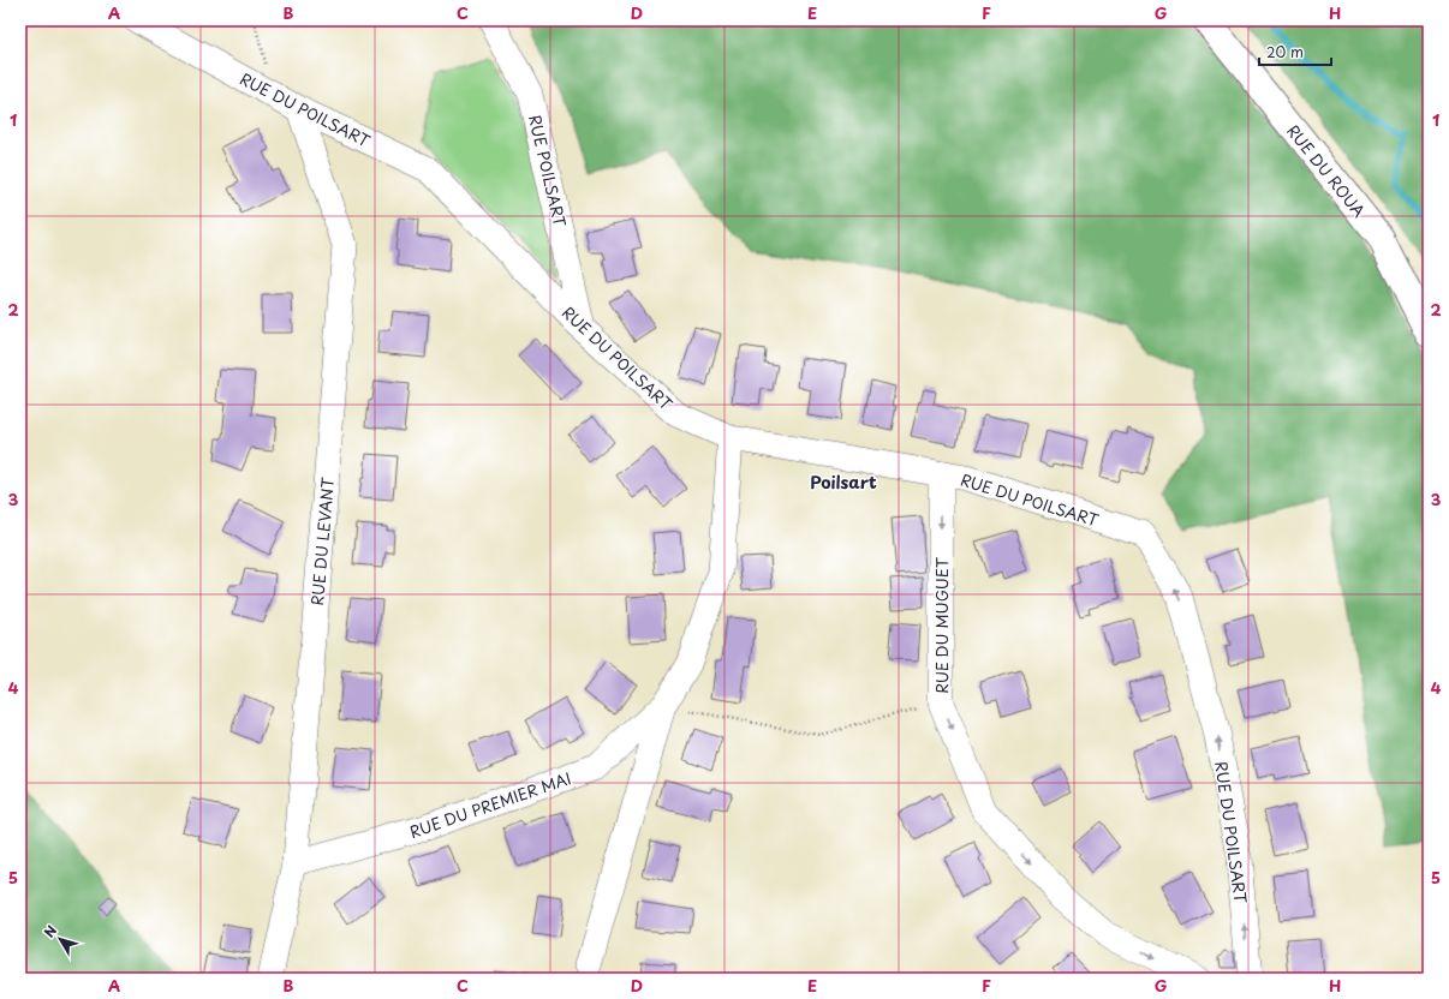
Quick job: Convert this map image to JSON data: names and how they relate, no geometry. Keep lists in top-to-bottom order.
{
  "streets": {
    "street": [
      "RUE DU POILSART",
      "RUE POILSART",
      "RUE DU ROUA",
      "RUE DU LEVANT",
      "RUE DU MUGUET",
      "RUE DU PREMIER MAI"
    ]
  },
  "crossings": [
    ["RUE DU POILSART", "RUE POILSART"],
    ["RUE DU POILSART", "RUE DU LEVANT"],
    ["RUE DU POILSART", "RUE DU MUGUET"],
    ["RUE DU POILSART", "RUE DU PREMIER MAI"],
    ["RUE DU LEVANT", "RUE DU PREMIER MAI"]
  ],
  "one_way": ["RUE DU POILSART", "RUE DU MUGUET"],
  "districts": ["Poilsart"],
  "scale_bar": "20 m",
  "north": "top left",
  "grid": {
    "columns": [
      "A",
      "B",
      "C",
      "D",
      "E",
      "F",
      "G",
      "H"
    ],
    "rows": [
      "1",
      "2",
      "3",
      "4",
      "5"
    ]
  }
}
